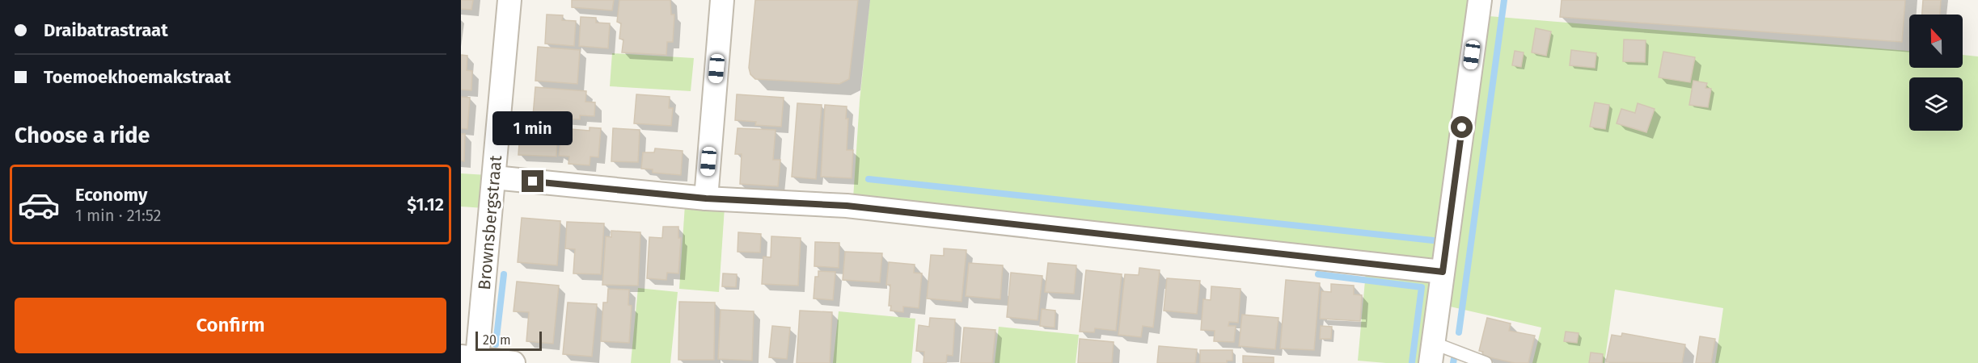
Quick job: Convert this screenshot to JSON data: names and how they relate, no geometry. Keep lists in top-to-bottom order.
{
  "streets": {
    "street": ["Brownsbergstraat"]
  },
  "scale_bar": "20 m",
  "north": "top",
  "page": {
    "banner": ["Draibatrastraat", "Toemoekhoemakstraat"],
    "heading": "Choose a ride",
    "bubble": "1 min",
    "list": [
      {
        "name": "Economy",
        "note": "1 min · 21:52",
        "value": "$1.12"
      }
    ],
    "buttons": "Confirm",
    "scale": "20 m"
  }
}
